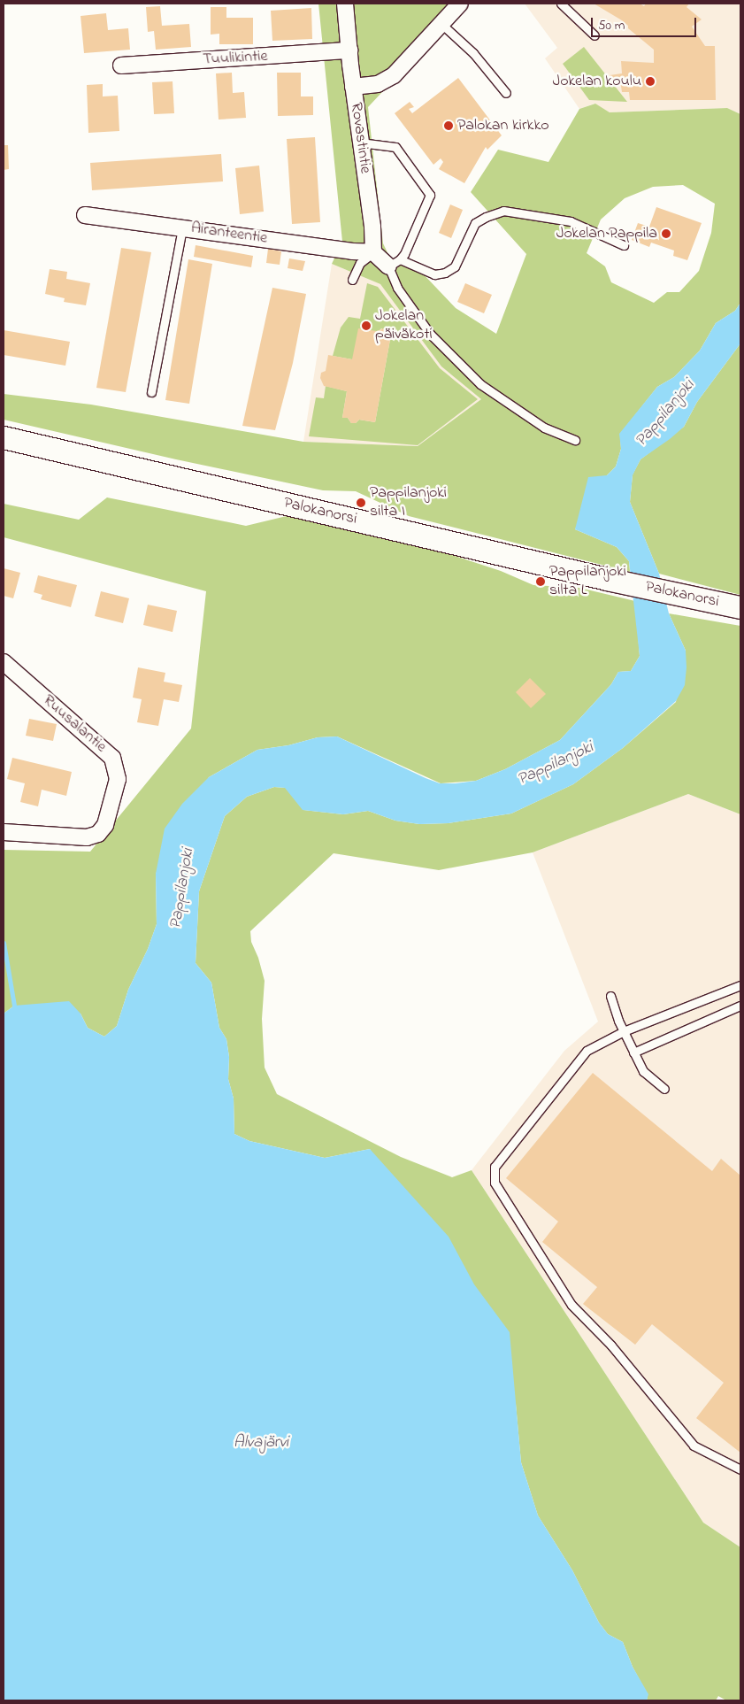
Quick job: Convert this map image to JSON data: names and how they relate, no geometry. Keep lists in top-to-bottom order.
{
  "streets": {
    "main road": ["Palokanorsi"],
    "street": [
      "Tuulikintie",
      "Rovastintie",
      "Airanteentie",
      "Ruusalantie"
    ]
  },
  "crossings": [
    ["Tuulikintie", "Rovastintie"],
    ["Rovastintie", "Airanteentie"]
  ],
  "water": ["Pappilanjoki", "Alvajärvi"],
  "places": [
    "Jokelan koulu",
    "Palokan kirkko",
    "Jokelan Pappila",
    "Jokelan päiväkoti",
    "Pappilanjoki silta I",
    "Pappilanjoki silta L"
  ],
  "scale_bar": "50 m"
}
